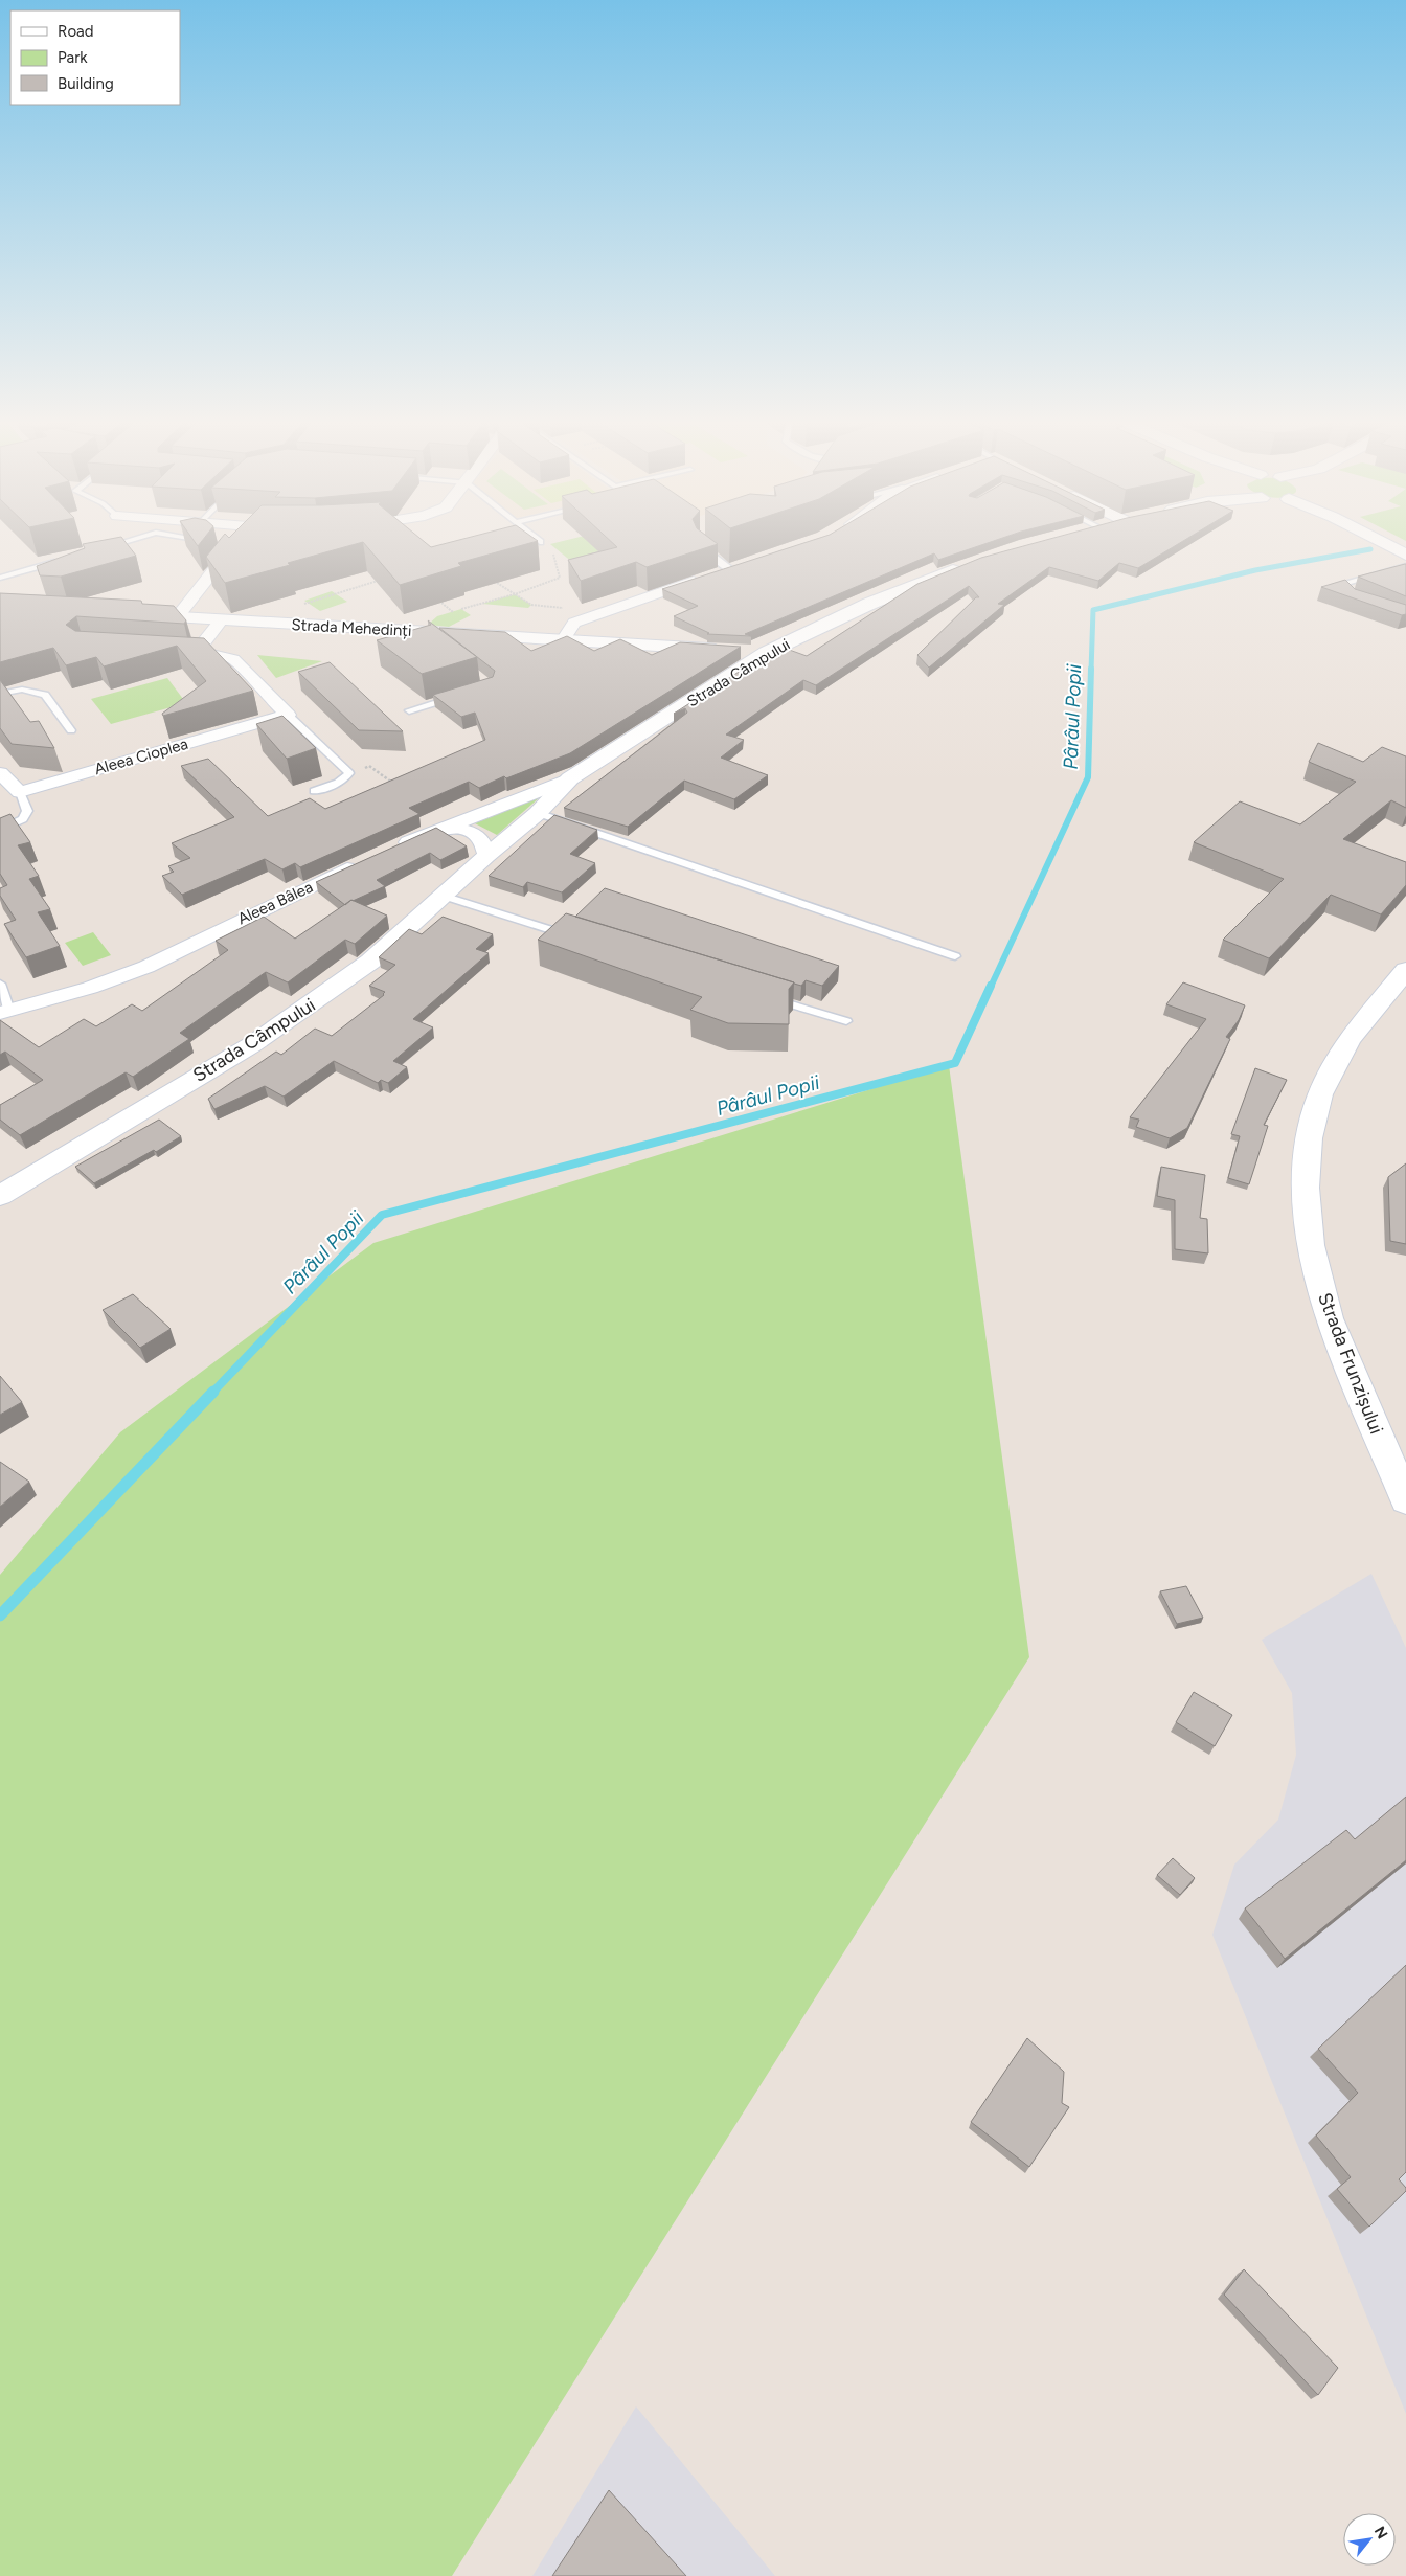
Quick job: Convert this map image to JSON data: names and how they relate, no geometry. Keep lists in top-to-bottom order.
{
  "streets": {
    "street": [
      "Strada Mehedinți",
      "Strada Câmpului",
      "Aleea Cioplea",
      "Aleea Bâlea",
      "Strada Frunzișului"
    ]
  },
  "crossings": [
    ["Strada Mehedinți", "Strada Câmpului"]
  ],
  "water": ["Pârâul Popii"],
  "legend": ["Road", "Park", "Building"],
  "north": "top right"
}
